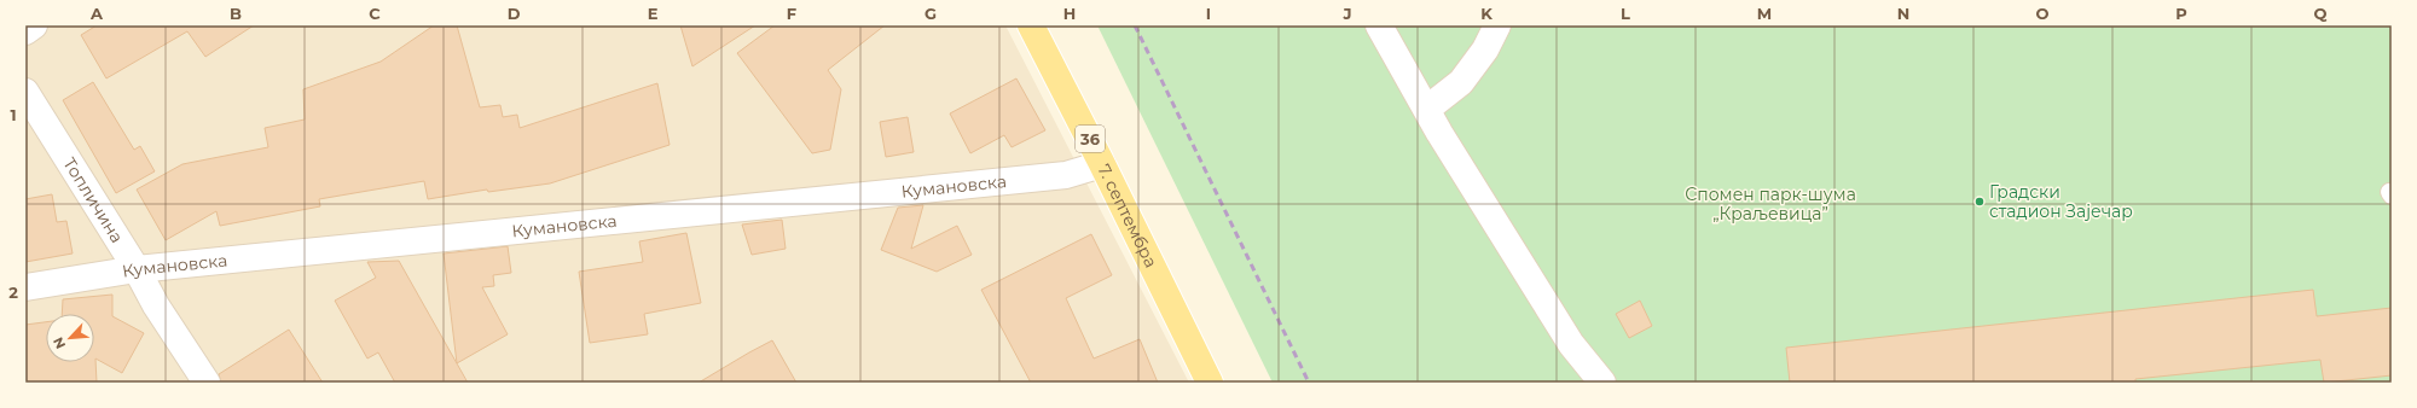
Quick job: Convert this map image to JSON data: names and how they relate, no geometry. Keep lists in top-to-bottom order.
{
  "streets": {
    "main road": ["36", "7. септембра"],
    "street": ["Кумановска", "Топличина"]
  },
  "crossings": [
    ["Кумановска", "Топличина"],
    ["Кумановска", "7. септембра"]
  ],
  "parks": ["Спомен парк-шума „Краљевица”"],
  "places": ["Градски стадион Зајечар"],
  "north": "bottom left",
  "grid": {
    "columns": [
      "A",
      "B",
      "C",
      "D",
      "E",
      "F",
      "G",
      "H",
      "I",
      "J",
      "K",
      "L",
      "M",
      "N",
      "O",
      "P",
      "Q"
    ],
    "rows": ["1", "2"]
  }
}
